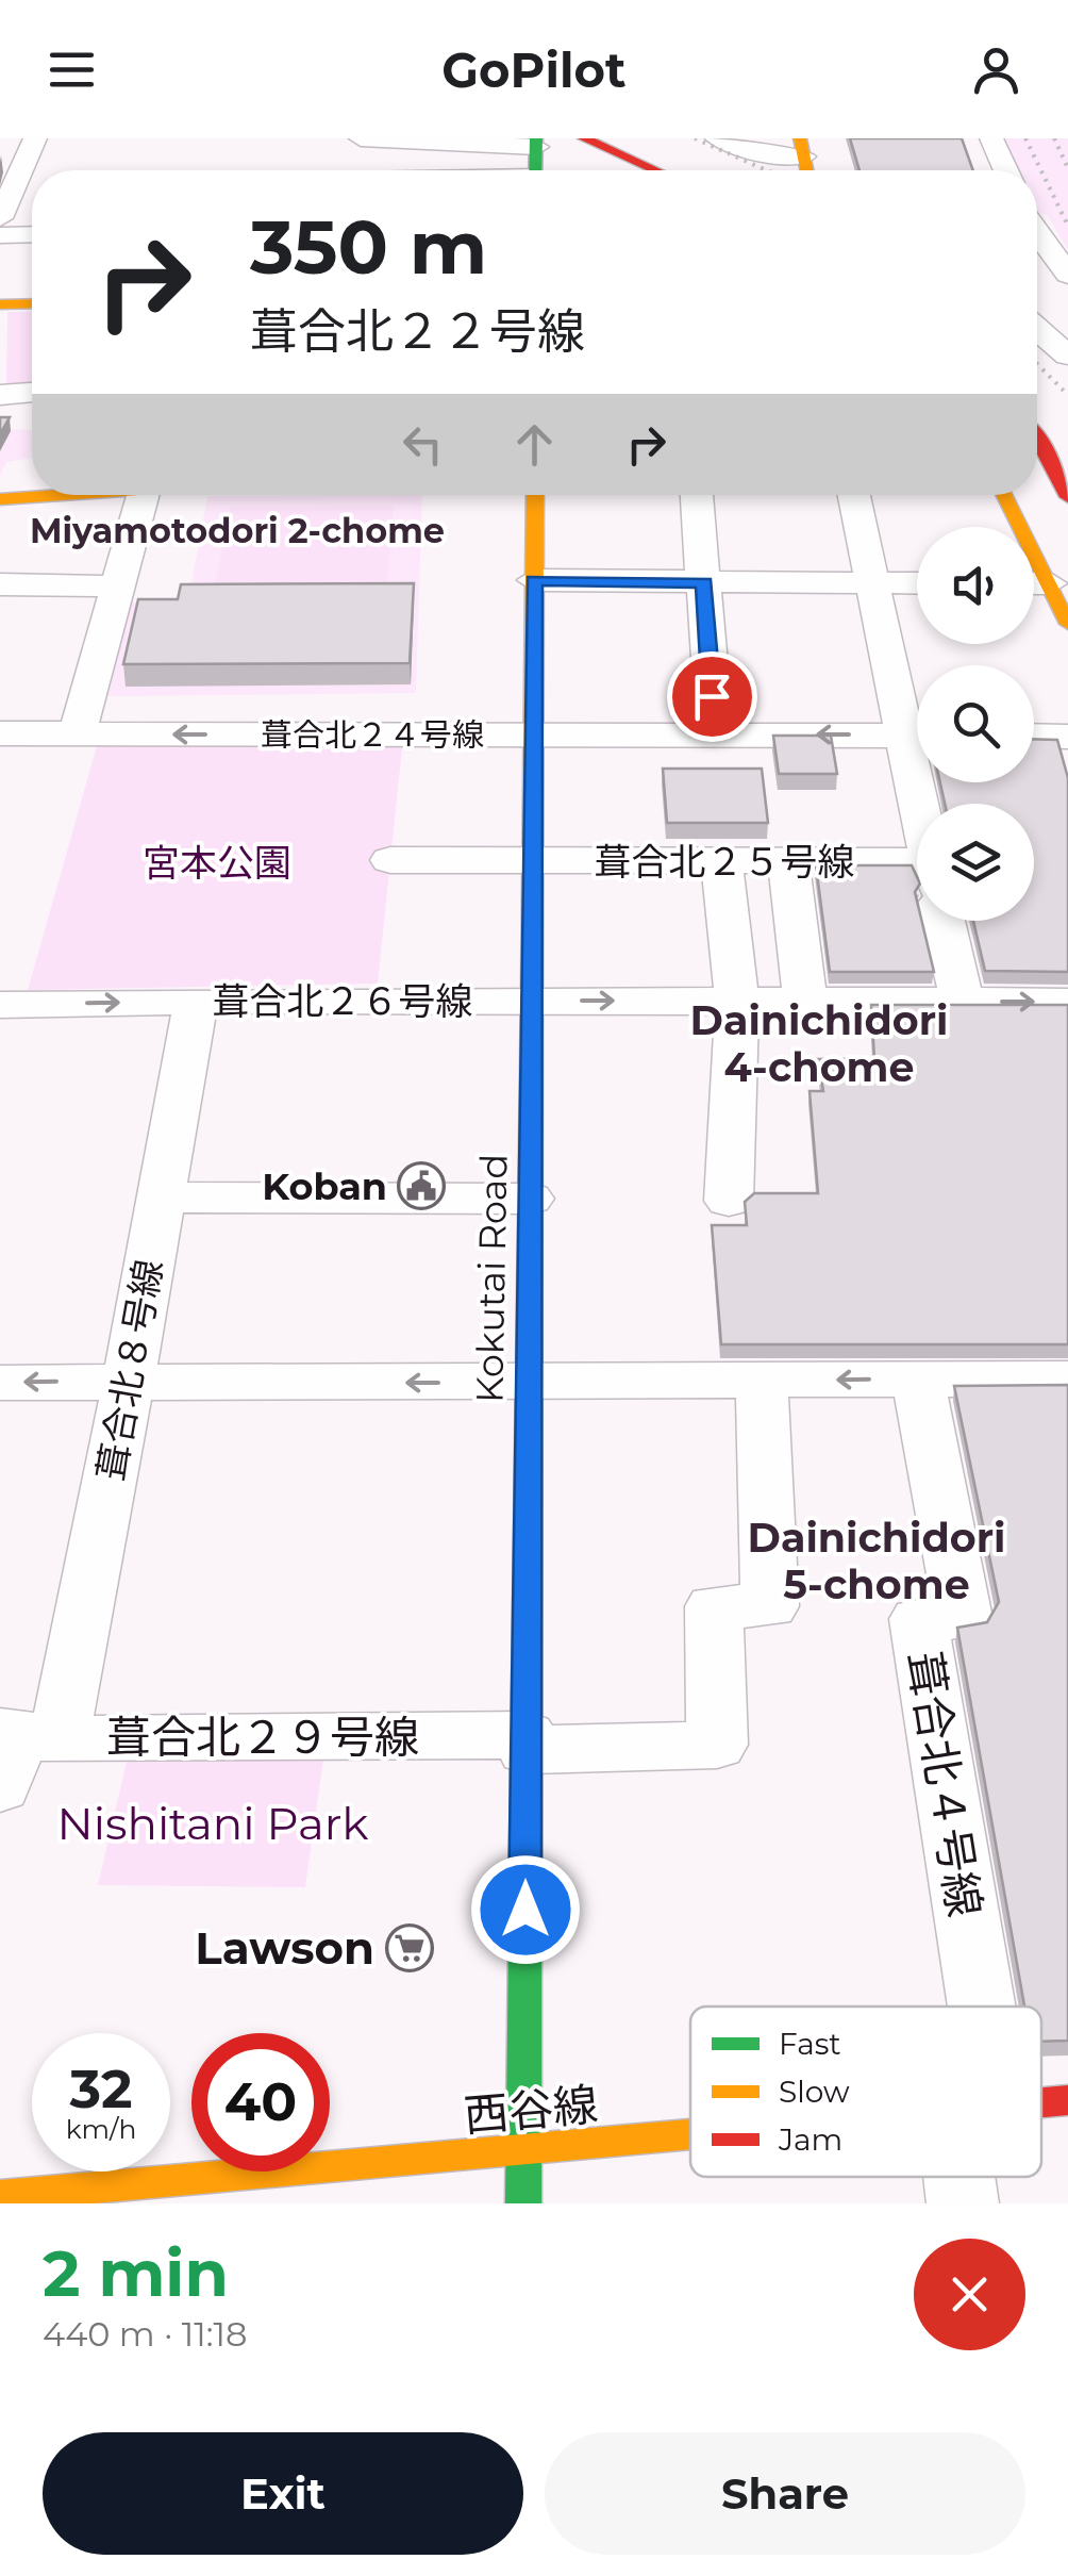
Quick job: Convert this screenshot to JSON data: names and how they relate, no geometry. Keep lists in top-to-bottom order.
{
  "streets": {
    "street": [
      "葺合北２４号線",
      "葺合北２５号線",
      "葺合北２６号線",
      "Kokutai Road",
      "葺合北８号線",
      "葺合北２９号線",
      "葺合北４号線",
      "西谷線"
    ]
  },
  "crossings": [
    ["葺合北２４号線", "Kokutai Road"],
    ["葺合北２５号線", "Kokutai Road"],
    ["葺合北２６号線", "Kokutai Road"],
    ["葺合北２６号線", "葺合北８号線"],
    ["Kokutai Road", "葺合北２９号線"],
    ["Kokutai Road", "西谷線"],
    ["葺合北８号線", "葺合北２９号線"]
  ],
  "districts": ["Miyamotodori 2-chome", "Dainichidori 4-chome", "Dainichidori 5-chome"],
  "parks": ["宮本公園", "Nishitani Park"],
  "places": {
    "public building": ["Koban"],
    "supermarket": ["Lawson"]
  },
  "legend": ["Fast", "Slow", "Jam"],
  "page": {
    "header": "GoPilot",
    "turn": ["350 m", "葺合北２２号線"],
    "speed": "32 km/h",
    "limit": "40",
    "heading": ["2 min", "440 m · 11:18"],
    "buttons": ["Exit", "Share"]
  }
}
